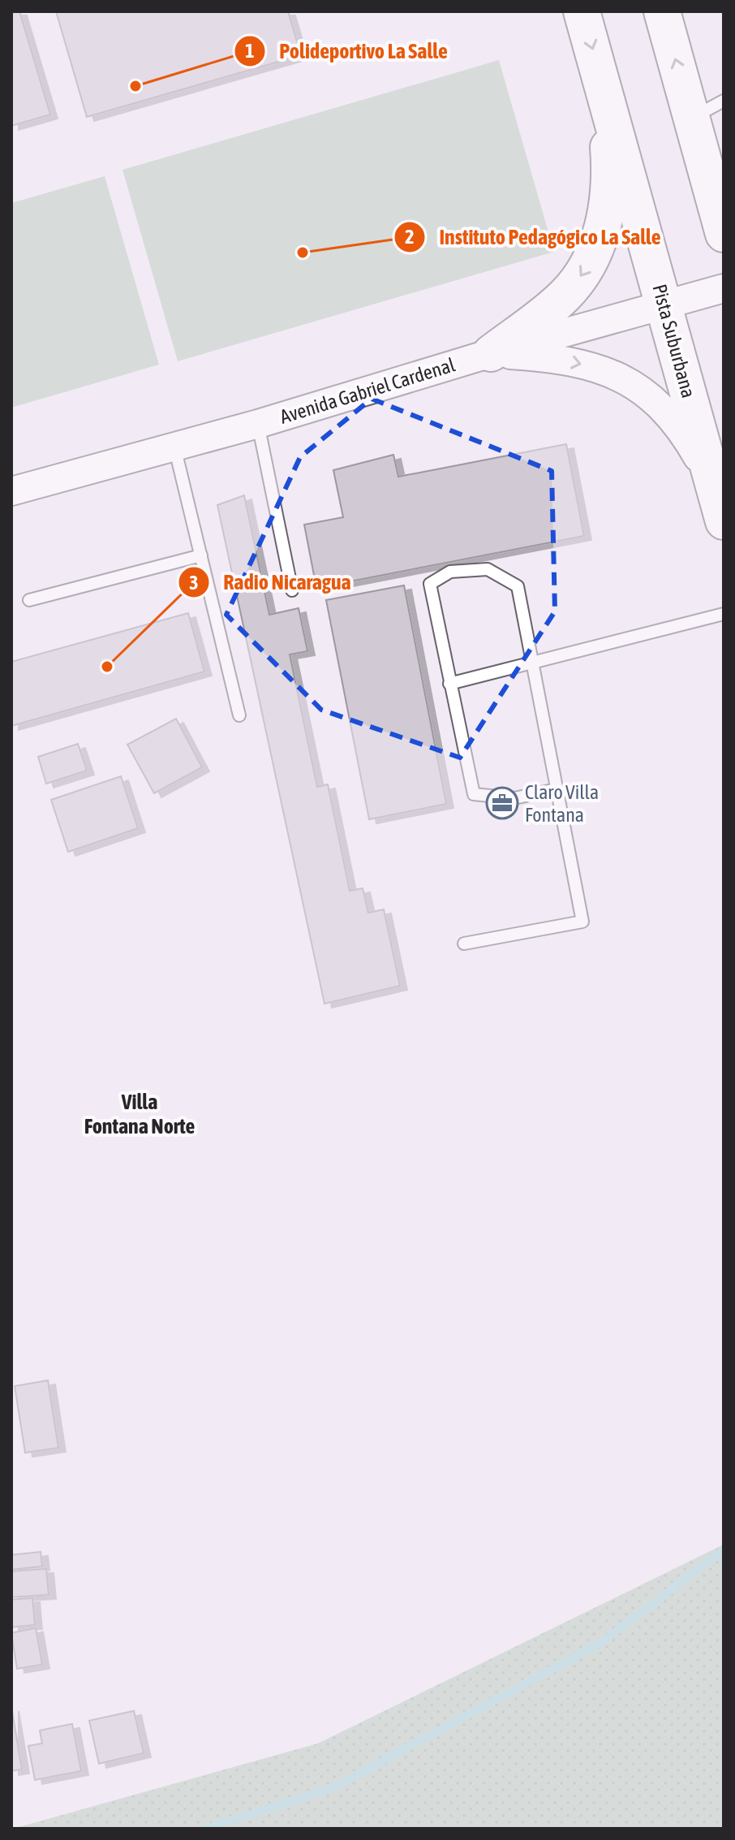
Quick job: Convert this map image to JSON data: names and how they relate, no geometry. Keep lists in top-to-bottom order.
{
  "streets": {
    "main road": ["Pista Suburbana"],
    "street": ["Avenida Gabriel Cardenal"]
  },
  "crossings": [
    ["Pista Suburbana", "Avenida Gabriel Cardenal"]
  ],
  "districts": ["Villa Fontana Norte"],
  "places": {
    "other": ["Polideportivo La Salle", "Instituto Pedagógico La Salle", "Radio Nicaragua"],
    "office": ["Claro Villa Fontana"]
  }
}
